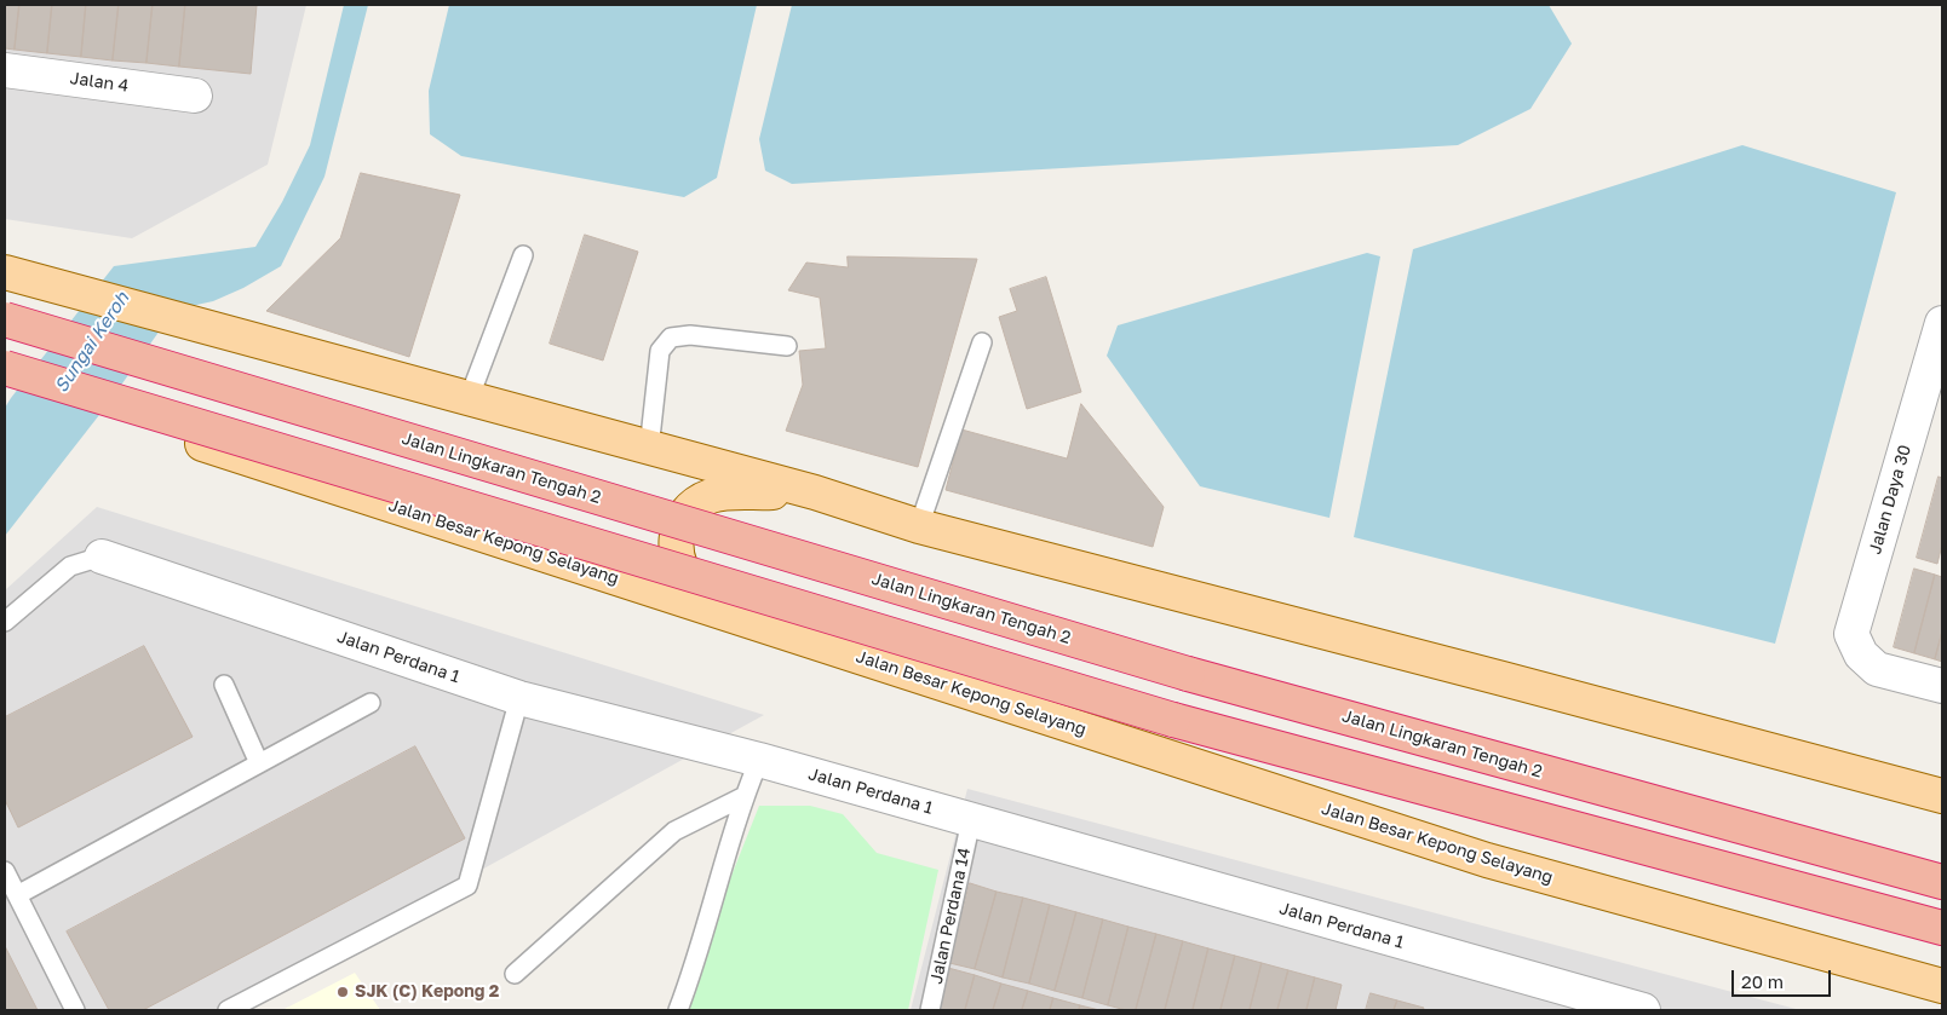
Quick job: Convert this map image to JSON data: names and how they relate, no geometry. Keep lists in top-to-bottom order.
{
  "streets": {
    "highway": ["Jalan Lingkaran Tengah 2"],
    "main road": ["Jalan Besar Kepong Selayang"],
    "street": ["Jalan 4", "Jalan Daya 30", "Jalan Perdana 1"],
    "lane": ["Jalan Perdana 14"]
  },
  "crossings": [
    ["Jalan Perdana 1", "Jalan Perdana 14"]
  ],
  "water": ["Sungai Keroh"],
  "places": ["SJK (C) Kepong 2"],
  "scale_bar": "20 m"
}
